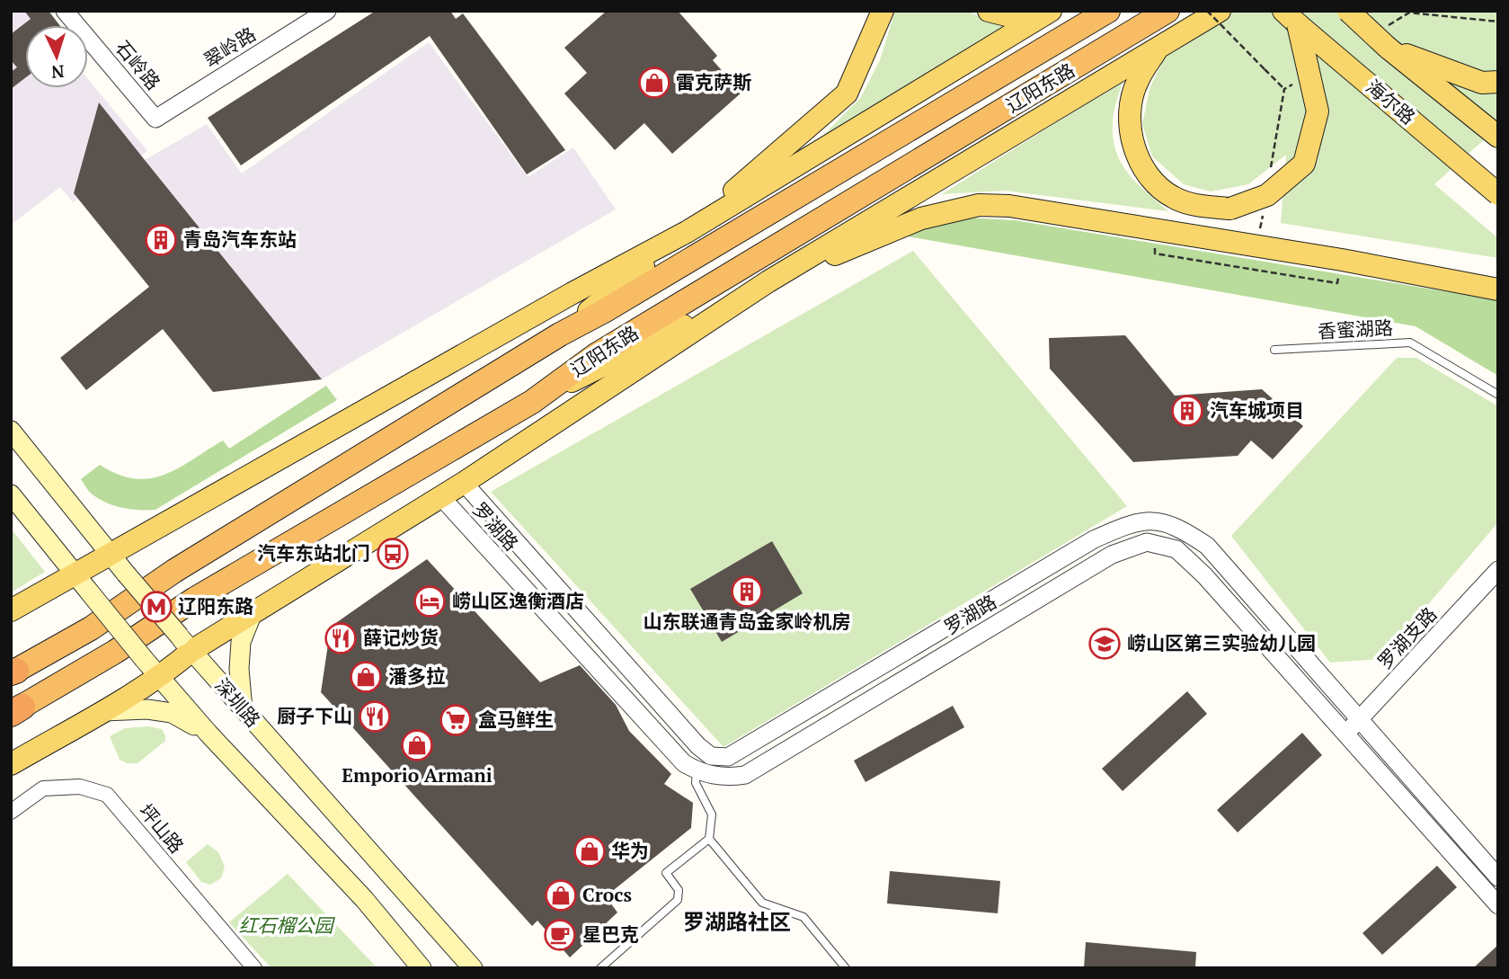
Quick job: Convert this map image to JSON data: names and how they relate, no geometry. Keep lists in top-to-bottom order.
{
  "streets": {
    "highway": ["辽阳东路"],
    "main road": ["海尔路", "深圳路"],
    "street": [
      "翠岭路",
      "石岭路",
      "罗湖路",
      "罗湖支路",
      "坪山路"
    ],
    "lane": ["香蜜湖路"]
  },
  "crossings": [
    ["翠岭路", "石岭路"],
    ["辽阳东路", "罗湖路"],
    ["辽阳东路", "深圳路"],
    ["罗湖路", "罗湖支路"]
  ],
  "districts": ["罗湖路社区"],
  "parks": ["红石榴公园"],
  "places": {
    "shop": [
      "雷克萨斯",
      "潘多拉",
      "Emporio Armani",
      "华为",
      "Crocs"
    ],
    "building": ["青岛汽车东站", "汽车城项目", "山东联通青岛金家岭机房"],
    "bus stop": ["汽车东站北门"],
    "hotel": ["崂山区逸衡酒店"],
    "metro station": ["辽阳东路"],
    "restaurant": ["薛记炒货", "厨子下山"],
    "school or university": ["崂山区第三实验幼儿园"],
    "supermarket": ["盒马鲜生"],
    "cafe": ["星巴克"]
  },
  "north": "bottom"
}
